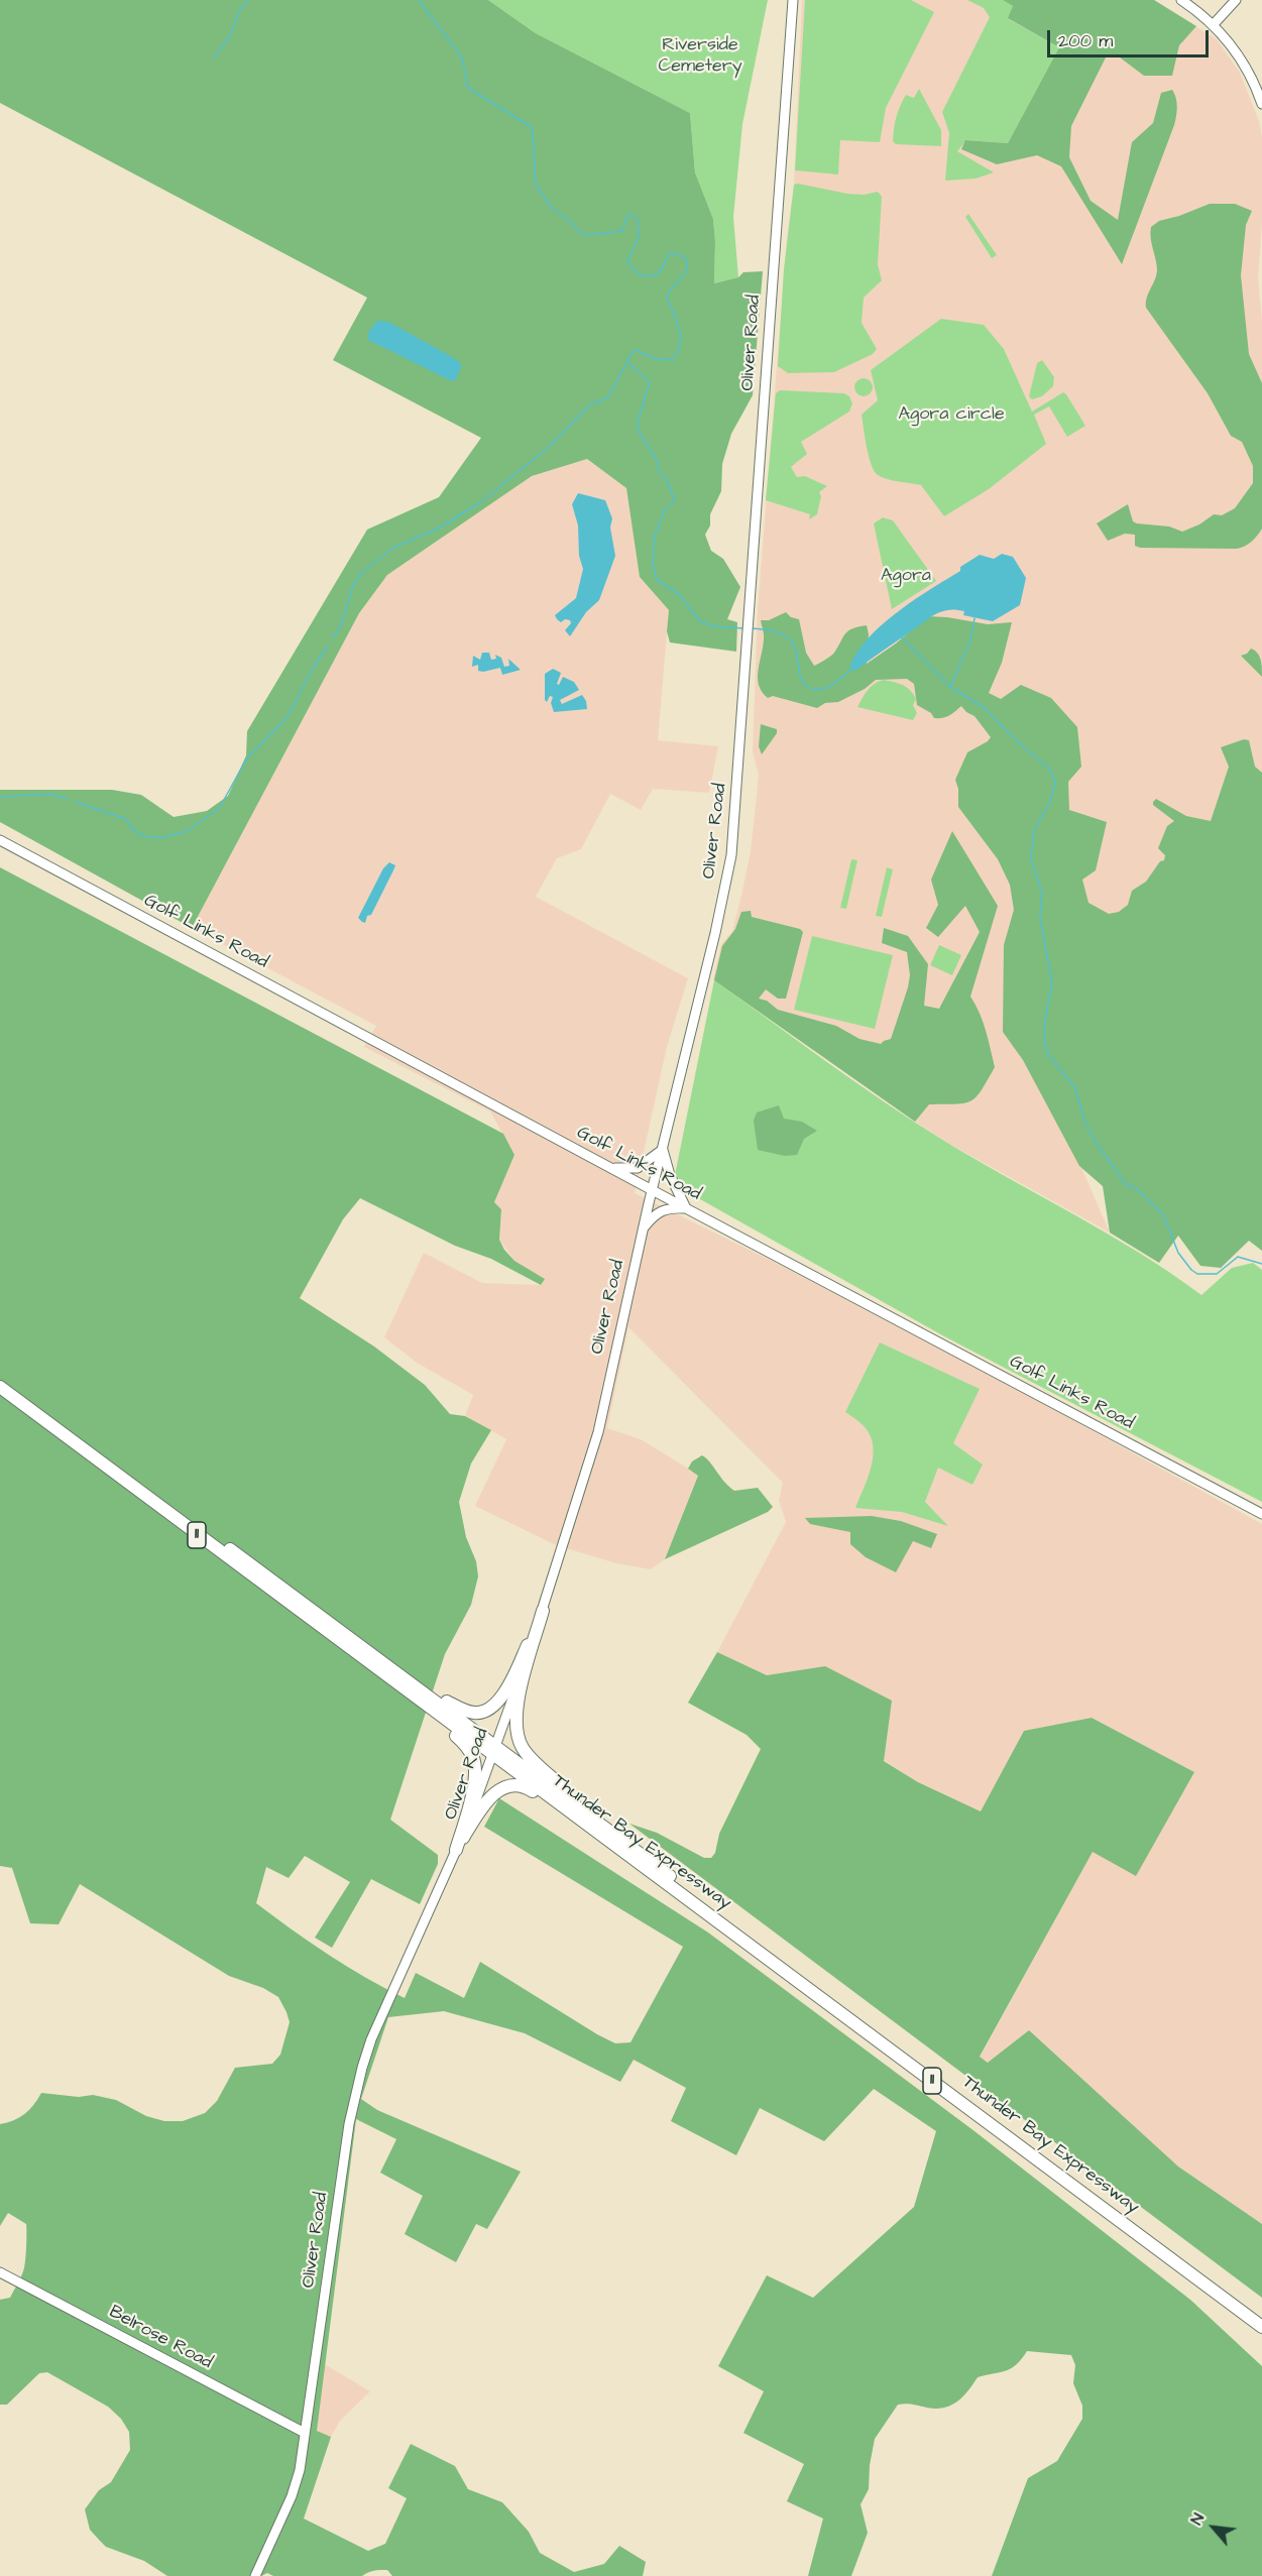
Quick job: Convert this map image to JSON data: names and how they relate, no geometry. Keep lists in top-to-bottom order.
{
  "streets": {
    "highway": ["11", "Thunder Bay Expressway"],
    "main road": ["Oliver Road", "Golf Links Road", "Belrose Road"]
  },
  "crossings": [
    ["Oliver Road", "Golf Links Road"],
    ["Oliver Road", "Thunder Bay Expressway"],
    ["Oliver Road", "Belrose Road"]
  ],
  "parks": ["Riverside Cemetery", "Agora circle", "Agora"],
  "scale_bar": "200 m",
  "north": "top left"
}
